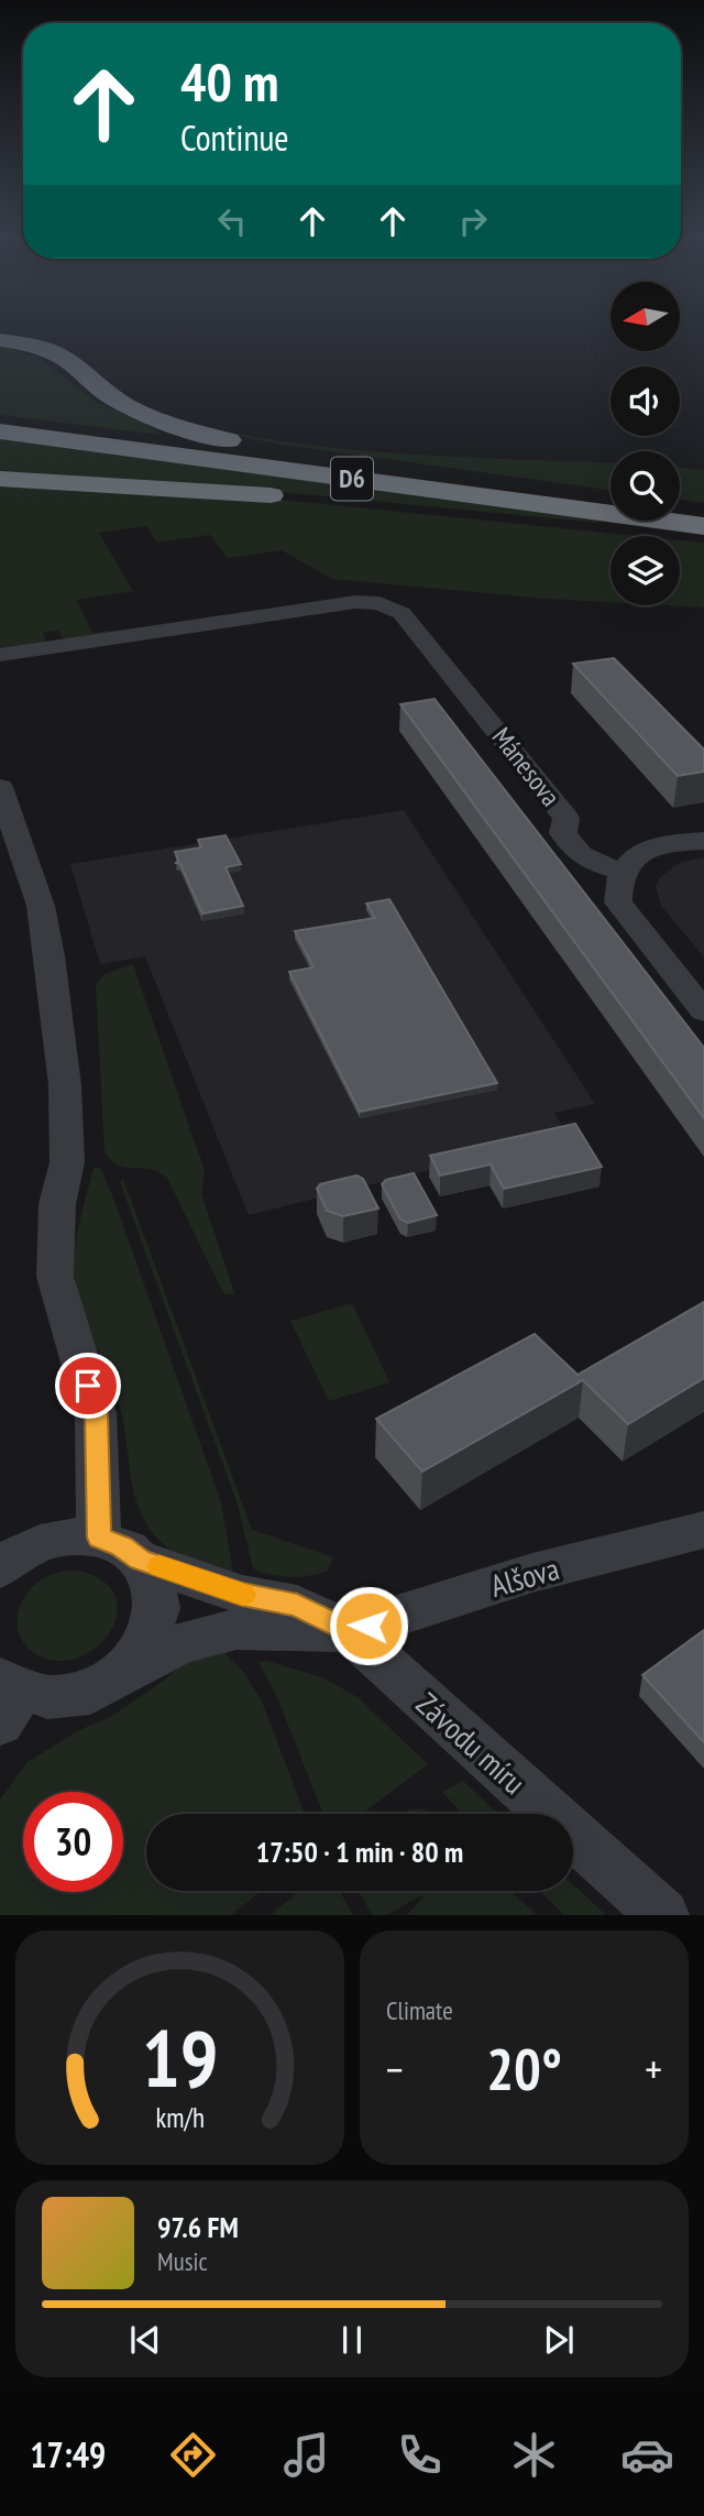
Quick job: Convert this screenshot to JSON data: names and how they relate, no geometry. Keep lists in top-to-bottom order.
{
  "streets": {
    "highway": ["D6"],
    "street": ["Mánesova", "Alšova", "Závodu míru"]
  },
  "crossings": [
    ["Alšova", "Závodu míru"]
  ],
  "north": "left",
  "page": {
    "turn": ["40 m", "Continue"],
    "limit": "30",
    "trip": "17:50 · 1 min · 80 m",
    "tile": "Climate",
    "heat": ["−", "20°", "+"],
    "song": ["97.6 FM", "Music"],
    "tabs": "17:49",
    "gauge": ["19", "km/h"]
  }
}
